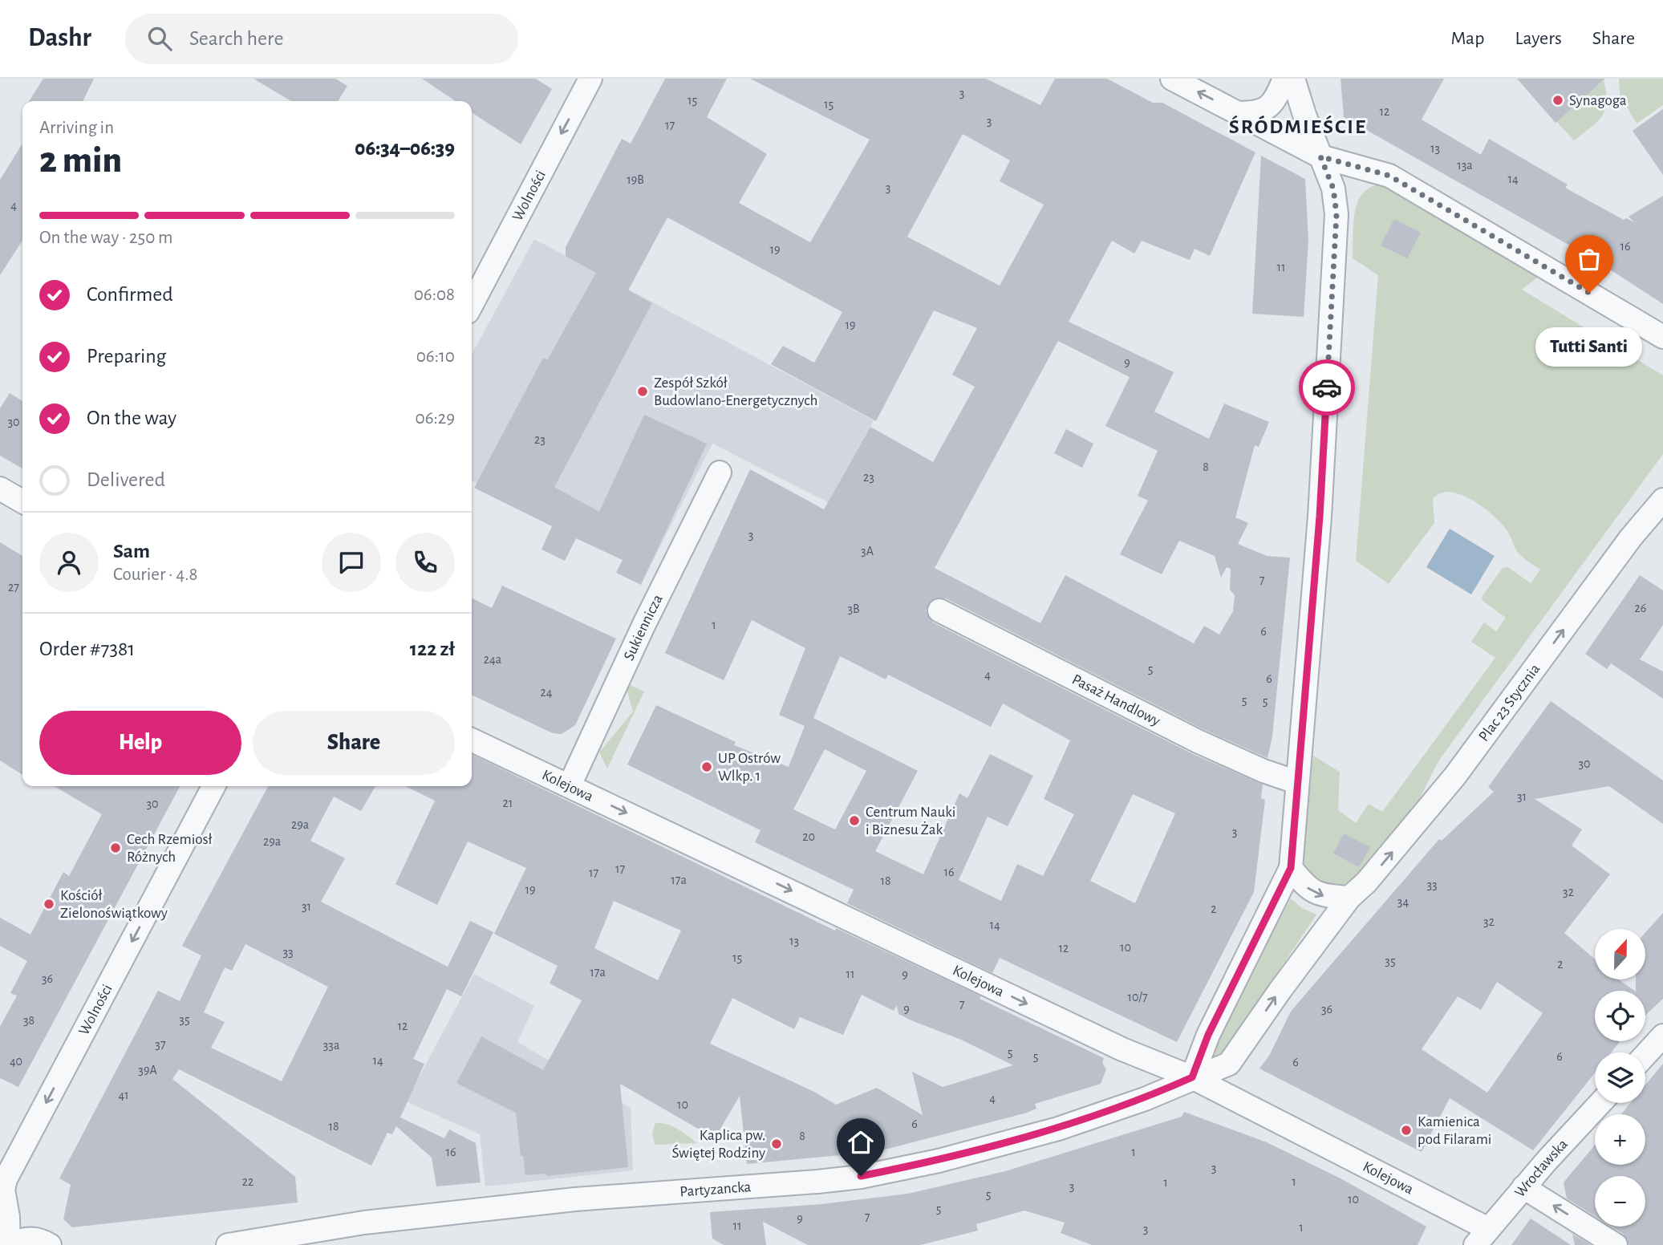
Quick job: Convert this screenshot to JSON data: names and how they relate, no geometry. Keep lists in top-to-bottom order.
{
  "streets": {
    "street": [
      "Wolności",
      "Sukiennicza",
      "Pasaż Handlowy",
      "Plac 23 Stycznia",
      "Kolejowa",
      "Wrocławska",
      "Partyzancka"
    ]
  },
  "crossings": [
    ["Sukiennicza", "Kolejowa"],
    ["Plac 23 Stycznia", "Kolejowa"],
    ["Plac 23 Stycznia", "Partyzancka"],
    ["Kolejowa", "Wrocławska"],
    ["Kolejowa", "Partyzancka"]
  ],
  "one_way": ["Wolności", "Kolejowa"],
  "districts": ["ŚRÓDMIEŚCIE"],
  "places": [
    "Synagoga",
    "Tutti Santi",
    "Zespół Szkół Budowlano-Energetycznych",
    "UP Ostrów Wlkp. 1",
    "Centrum Nauki i Biznesu Żak",
    "Cech Rzemiosł Różnych",
    "Kościół Zielonoświątkowy",
    "Kamienica pod Filarami",
    "Kaplica pw. Świętej Rodziny"
  ],
  "house_numbers": [
    "3",
    "15",
    "15",
    "12",
    "3",
    "17",
    "13",
    "13a",
    "14",
    "19B",
    "3",
    "4",
    "16",
    "19",
    "11",
    "19",
    "9",
    "30",
    "23",
    "8",
    "23",
    "3",
    "3A",
    "7",
    "27",
    "26",
    "3B",
    "1",
    "6",
    "24a",
    "5",
    "4",
    "6",
    "24",
    "5",
    "5",
    "30",
    "31",
    "21",
    "30",
    "29a",
    "3",
    "20",
    "29a",
    "17",
    "16",
    "17",
    "17a",
    "18",
    "33",
    "19",
    "32",
    "34",
    "31",
    "2",
    "32",
    "14",
    "13",
    "10",
    "12",
    "33",
    "15",
    "35",
    "2",
    "17a",
    "11",
    "9",
    "36",
    "10/7",
    "7",
    "9",
    "36",
    "35",
    "38",
    "12",
    "37",
    "33a",
    "5",
    "5",
    "6",
    "14",
    "40",
    "6",
    "39A",
    "41",
    "4",
    "10",
    "6",
    "18",
    "8",
    "16",
    "1",
    "3",
    "22",
    "1",
    "1",
    "3",
    "5",
    "10",
    "5",
    "7",
    "9",
    "11",
    "1",
    "3"
  ],
  "north": "top",
  "page": {
    "header": "Dashr",
    "search": "Search here",
    "nav": ["Map", "Layers", "Share"],
    "heading": ["2 min", "Arriving in", "06:34–06:39"],
    "panel": [
      "Sam",
      "Courier · 4.8",
      "Order #7381",
      "122 zł"
    ],
    "bar": "On the way · 250 m",
    "list": [
      ["Confirmed", "06:08"],
      ["Preparing", "06:10"],
      ["On the way", "06:29"],
      "Delivered"
    ],
    "bubble": "Tutti Santi",
    "buttons": ["Help", "Share"],
    "map_buttons": ["+", "−"]
  }
}
